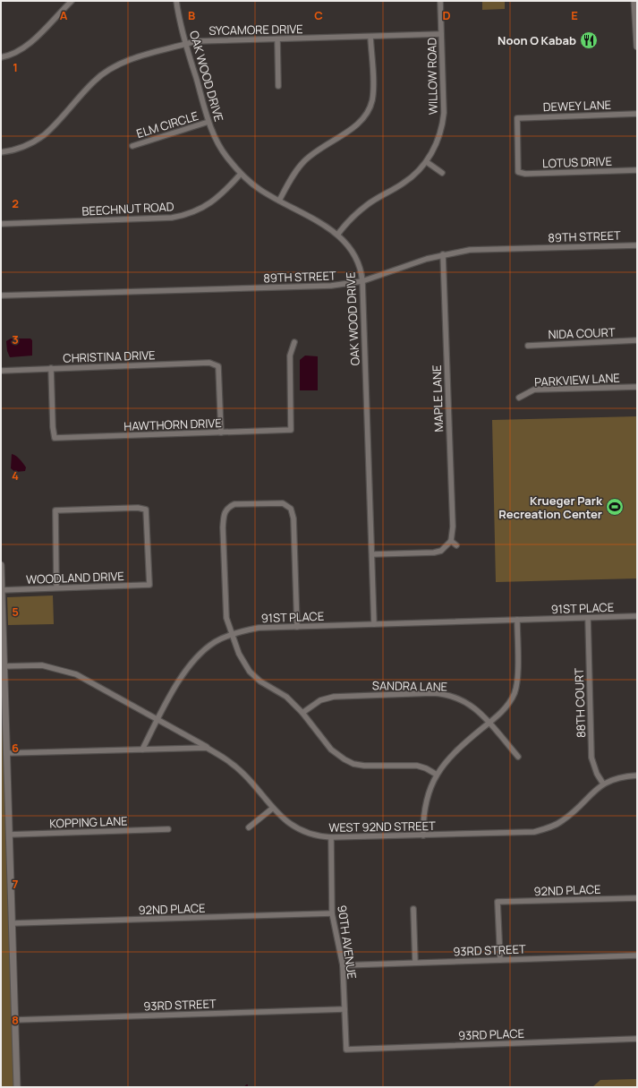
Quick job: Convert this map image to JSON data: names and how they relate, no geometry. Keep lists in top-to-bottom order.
{
  "streets": {
    "street": [
      "SYCAMORE DRIVE",
      "OAK WOOD DRIVE",
      "WILLOW ROAD",
      "DEWEY LANE",
      "ELM CIRCLE",
      "LOTUS DRIVE",
      "BEECHNUT ROAD",
      "89TH STREET",
      "NIDA COURT",
      "CHRISTINA DRIVE",
      "PARKVIEW LANE",
      "MAPLE LANE",
      "HAWTHORN DRIVE",
      "WOODLAND DRIVE",
      "91ST PLACE",
      "SANDRA LANE",
      "88TH COURT",
      "KOPPING LANE",
      "WEST 92ND STREET",
      "92ND PLACE",
      "90TH AVENUE",
      "93RD STREET",
      "93RD PLACE"
    ]
  },
  "crossings": [
    ["SYCAMORE DRIVE", "OAK WOOD DRIVE"],
    ["SYCAMORE DRIVE", "WILLOW ROAD"],
    ["OAK WOOD DRIVE", "WILLOW ROAD"],
    ["OAK WOOD DRIVE", "ELM CIRCLE"],
    ["OAK WOOD DRIVE", "BEECHNUT ROAD"],
    ["OAK WOOD DRIVE", "89TH STREET"],
    ["OAK WOOD DRIVE", "91ST PLACE"],
    ["DEWEY LANE", "LOTUS DRIVE"],
    ["89TH STREET", "MAPLE LANE"],
    ["CHRISTINA DRIVE", "HAWTHORN DRIVE"],
    ["91ST PLACE", "88TH COURT"],
    ["91ST PLACE", "WEST 92ND STREET"],
    ["88TH COURT", "WEST 92ND STREET"],
    ["WEST 92ND STREET", "90TH AVENUE"],
    ["92ND PLACE", "90TH AVENUE"],
    ["92ND PLACE", "93RD STREET"],
    ["90TH AVENUE", "93RD STREET"],
    ["90TH AVENUE", "93RD PLACE"]
  ],
  "places": {
    "restaurant": ["Noon O Kabab"],
    "sports": ["Krueger Park Recreation Center"]
  },
  "grid": {
    "columns": [
      "A",
      "B",
      "C",
      "D",
      "E"
    ],
    "rows": [
      "1",
      "2",
      "3",
      "4",
      "5",
      "6",
      "7",
      "8"
    ]
  }
}
